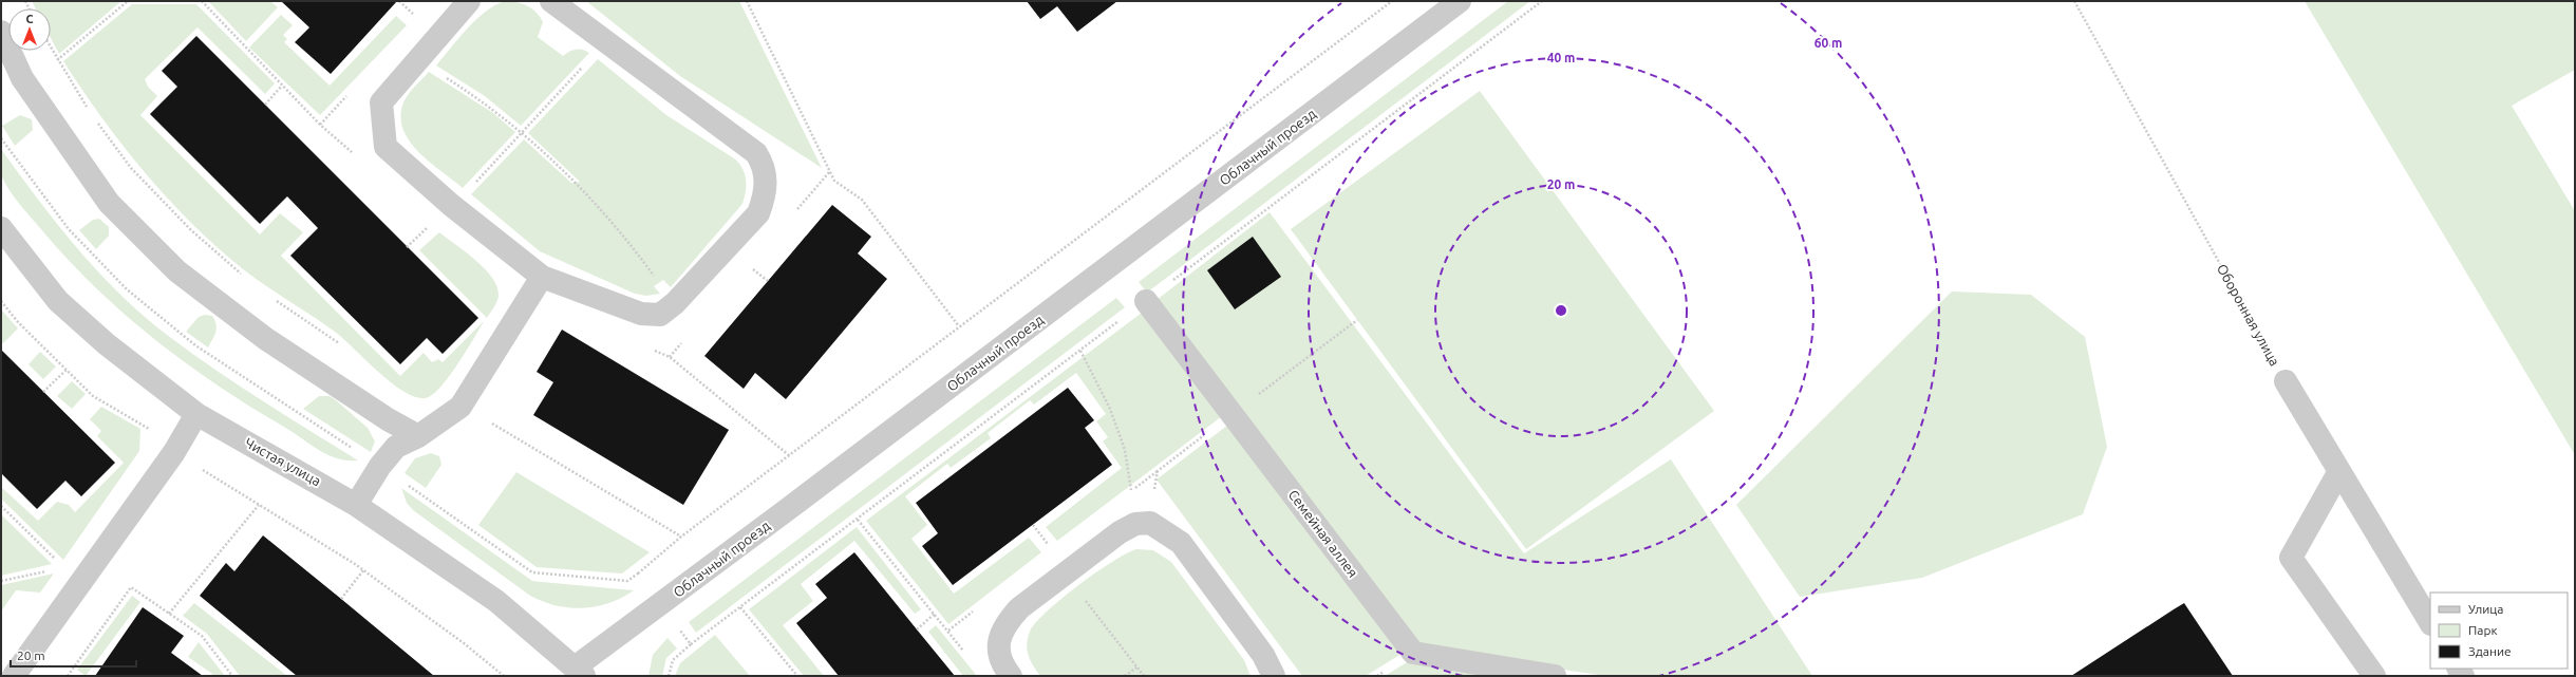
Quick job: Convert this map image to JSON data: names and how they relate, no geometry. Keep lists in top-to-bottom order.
{
  "streets": {
    "street": [
      "Облачный проезд",
      "Оборонная улица",
      "Чистая улица",
      "Семейная аллея"
    ]
  },
  "crossings": [
    ["Облачный проезд", "Чистая улица"]
  ],
  "legend": ["Улица", "Парк", "Здание"],
  "scale_bar": "20 m",
  "north": "top",
  "rings": ["60 m", "40 m", "20 m"]
}
